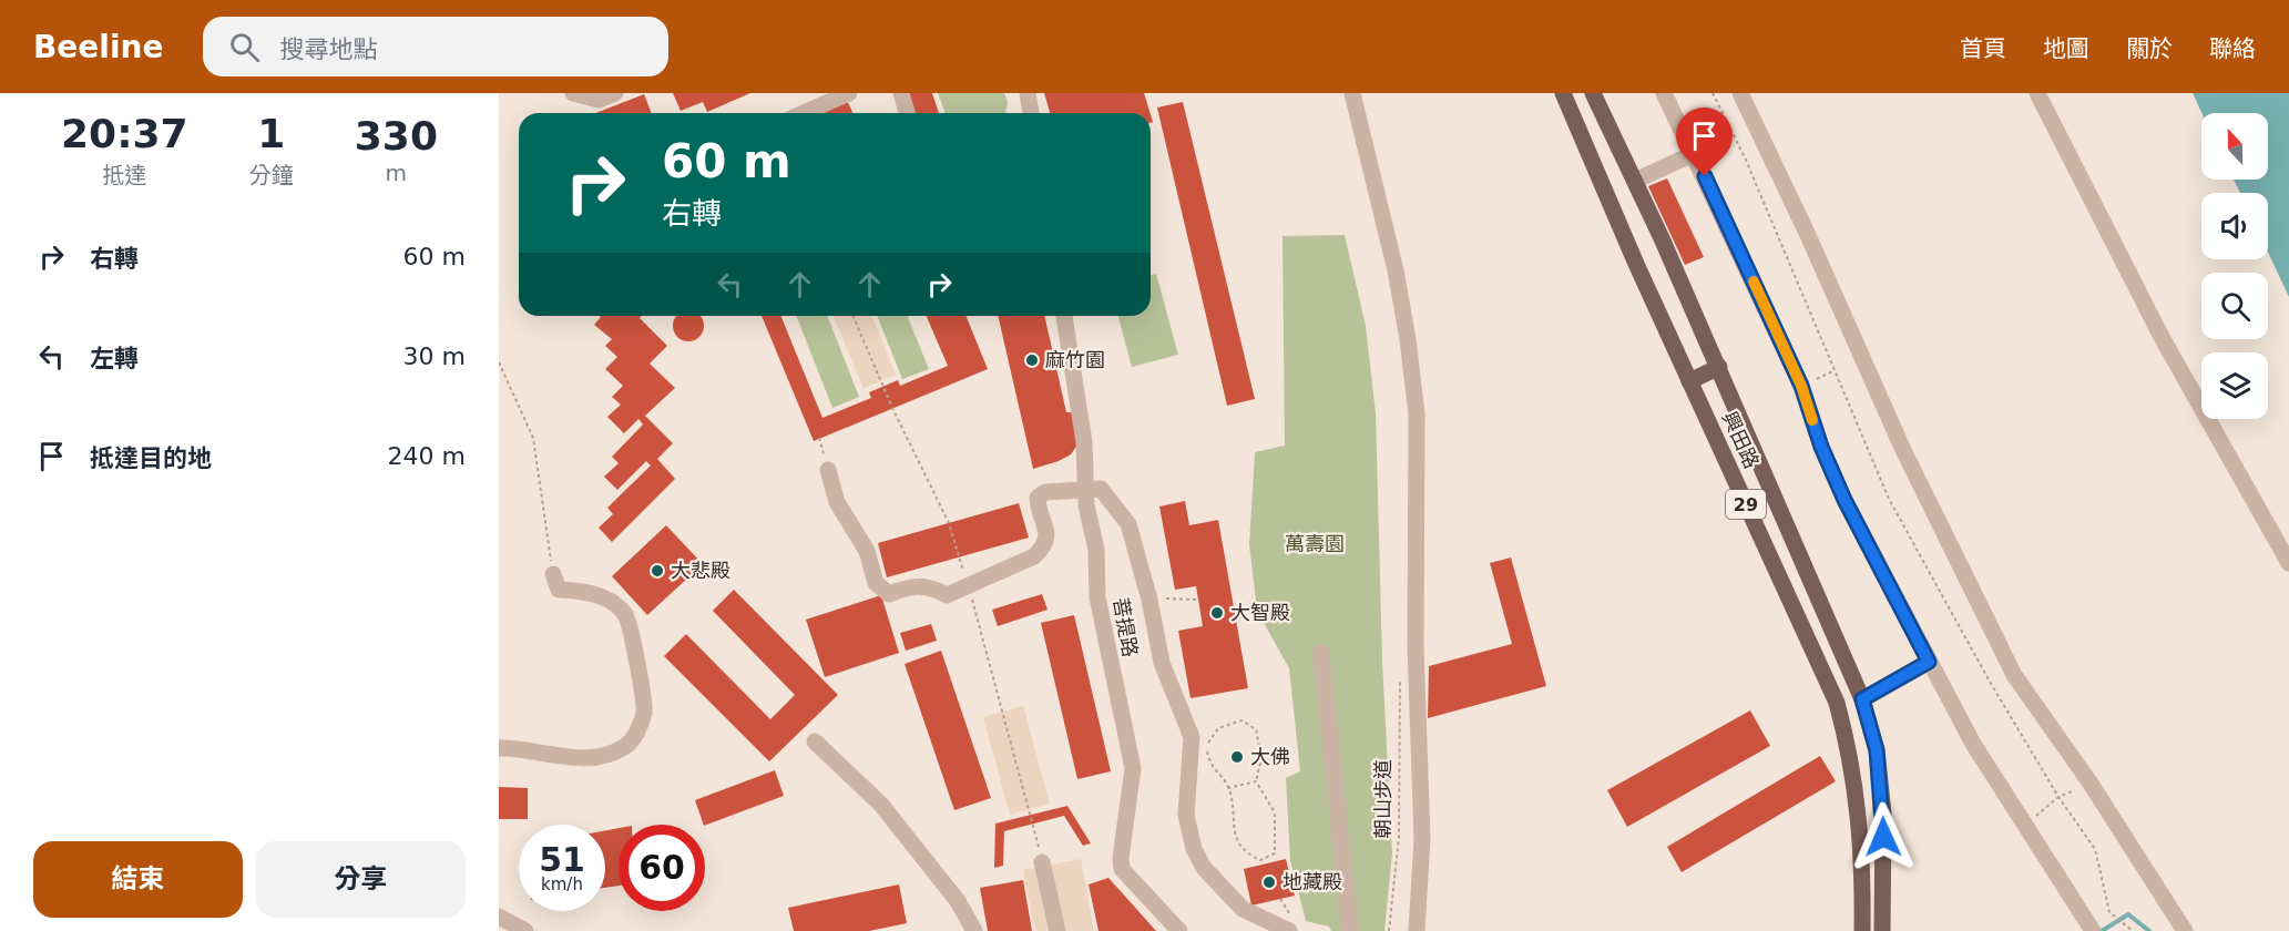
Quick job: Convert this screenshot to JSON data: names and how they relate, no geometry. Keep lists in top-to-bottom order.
{
  "streets": {
    "main road": ["興田路", "29"],
    "street": ["菩提路"],
    "path": ["朝山步道"]
  },
  "parks": ["萬壽園"],
  "places": [
    "麻竹園",
    "大悲殿",
    "大智殿",
    "大佛",
    "地藏殿"
  ],
  "north": "top",
  "page": {
    "header": "Beeline",
    "search": "搜尋地點",
    "nav": [
      "首頁",
      "地圖",
      "關於",
      "聯絡"
    ],
    "eta": [
      "20:37",
      "抵達",
      "1",
      "分鐘",
      "330",
      "m"
    ],
    "turn": ["60 m", "右轉"],
    "list": [
      {
        "name": "右轉",
        "value": "60 m"
      },
      {
        "name": "左轉",
        "value": "30 m"
      },
      {
        "name": "抵達目的地",
        "value": "240 m"
      }
    ],
    "speed": "51 km/h",
    "limit": "60",
    "buttons": ["結束", "分享"]
  }
}
